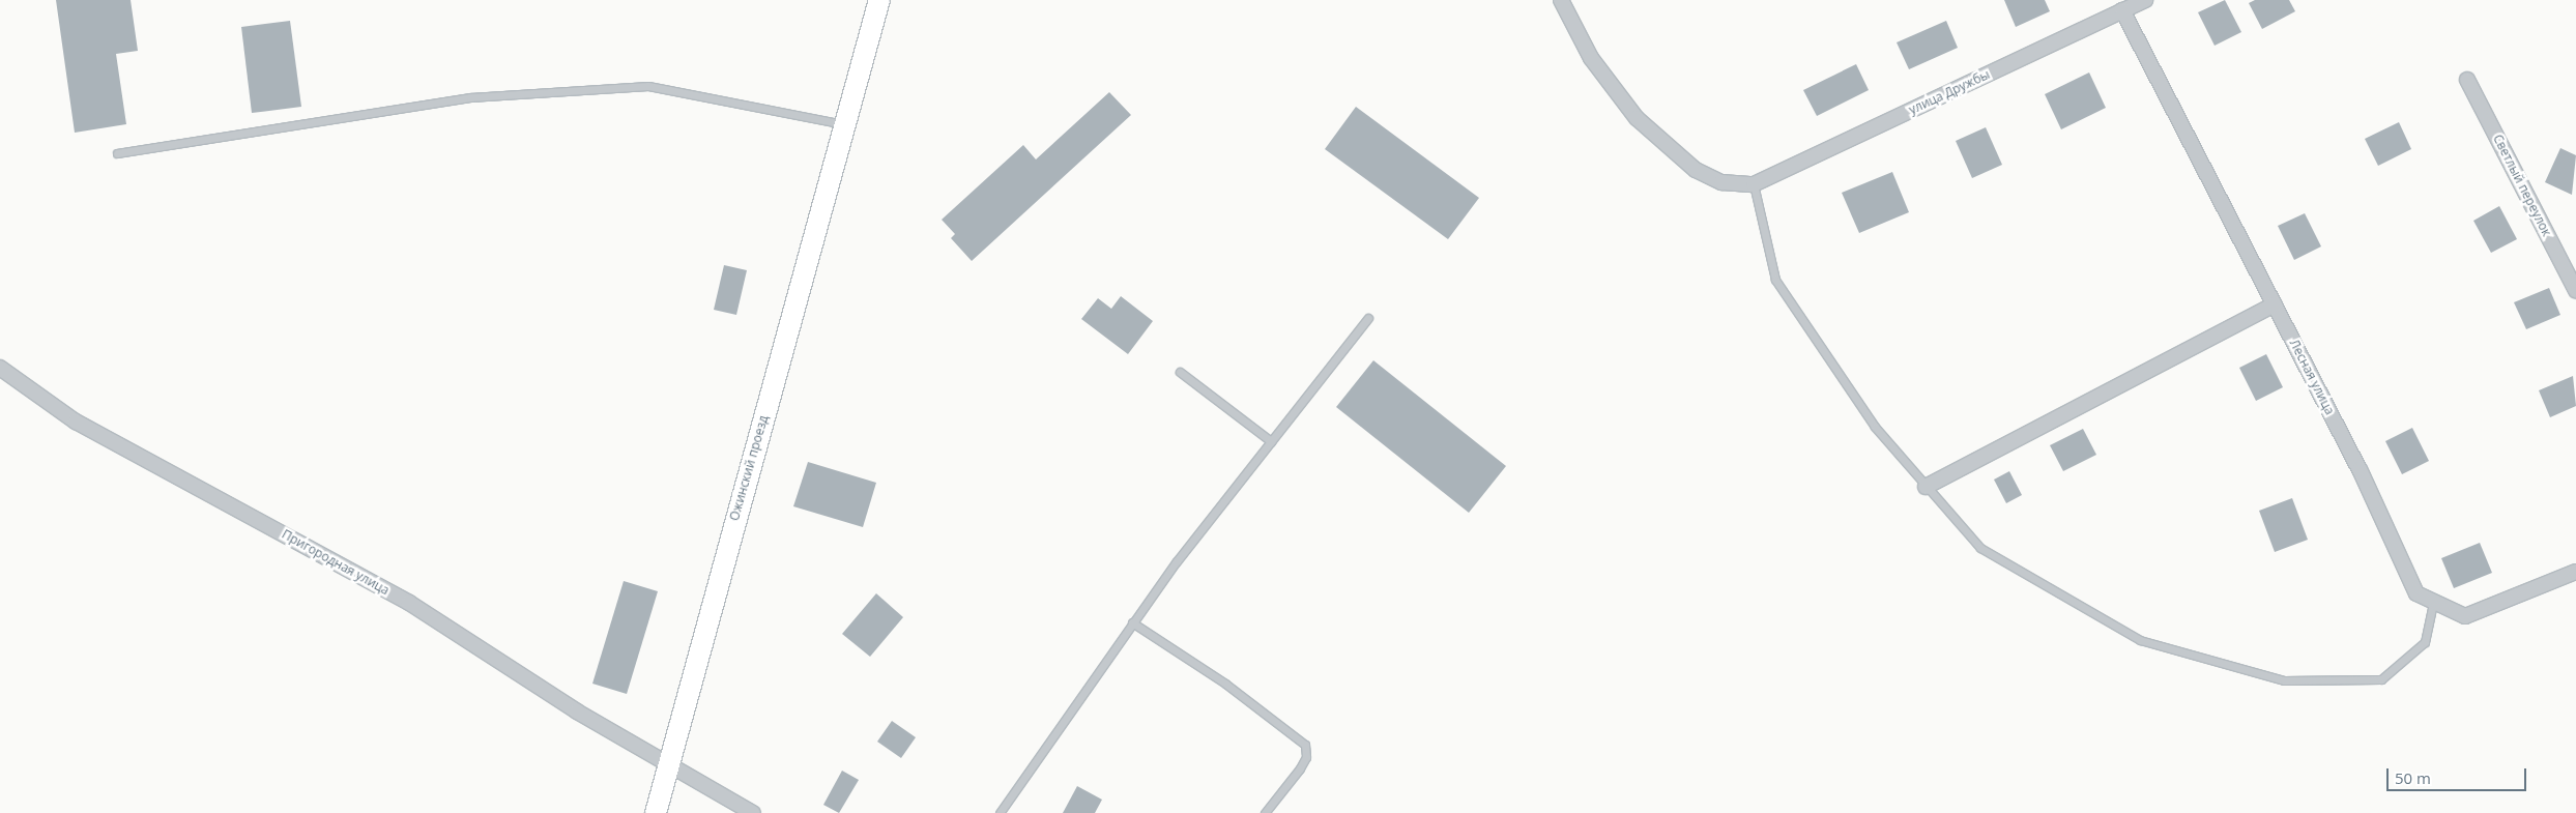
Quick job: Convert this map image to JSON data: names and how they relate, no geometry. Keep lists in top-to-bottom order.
{
  "streets": {
    "main road": ["Ожинский проезд"],
    "street": [
      "улица Дружбы",
      "Светлый переулок",
      "Лесная улица",
      "Пригородная улица"
    ]
  },
  "crossings": [
    ["улица Дружбы", "Лесная улица"],
    ["Ожинский проезд", "Пригородная улица"]
  ],
  "scale_bar": "50 m"
}
